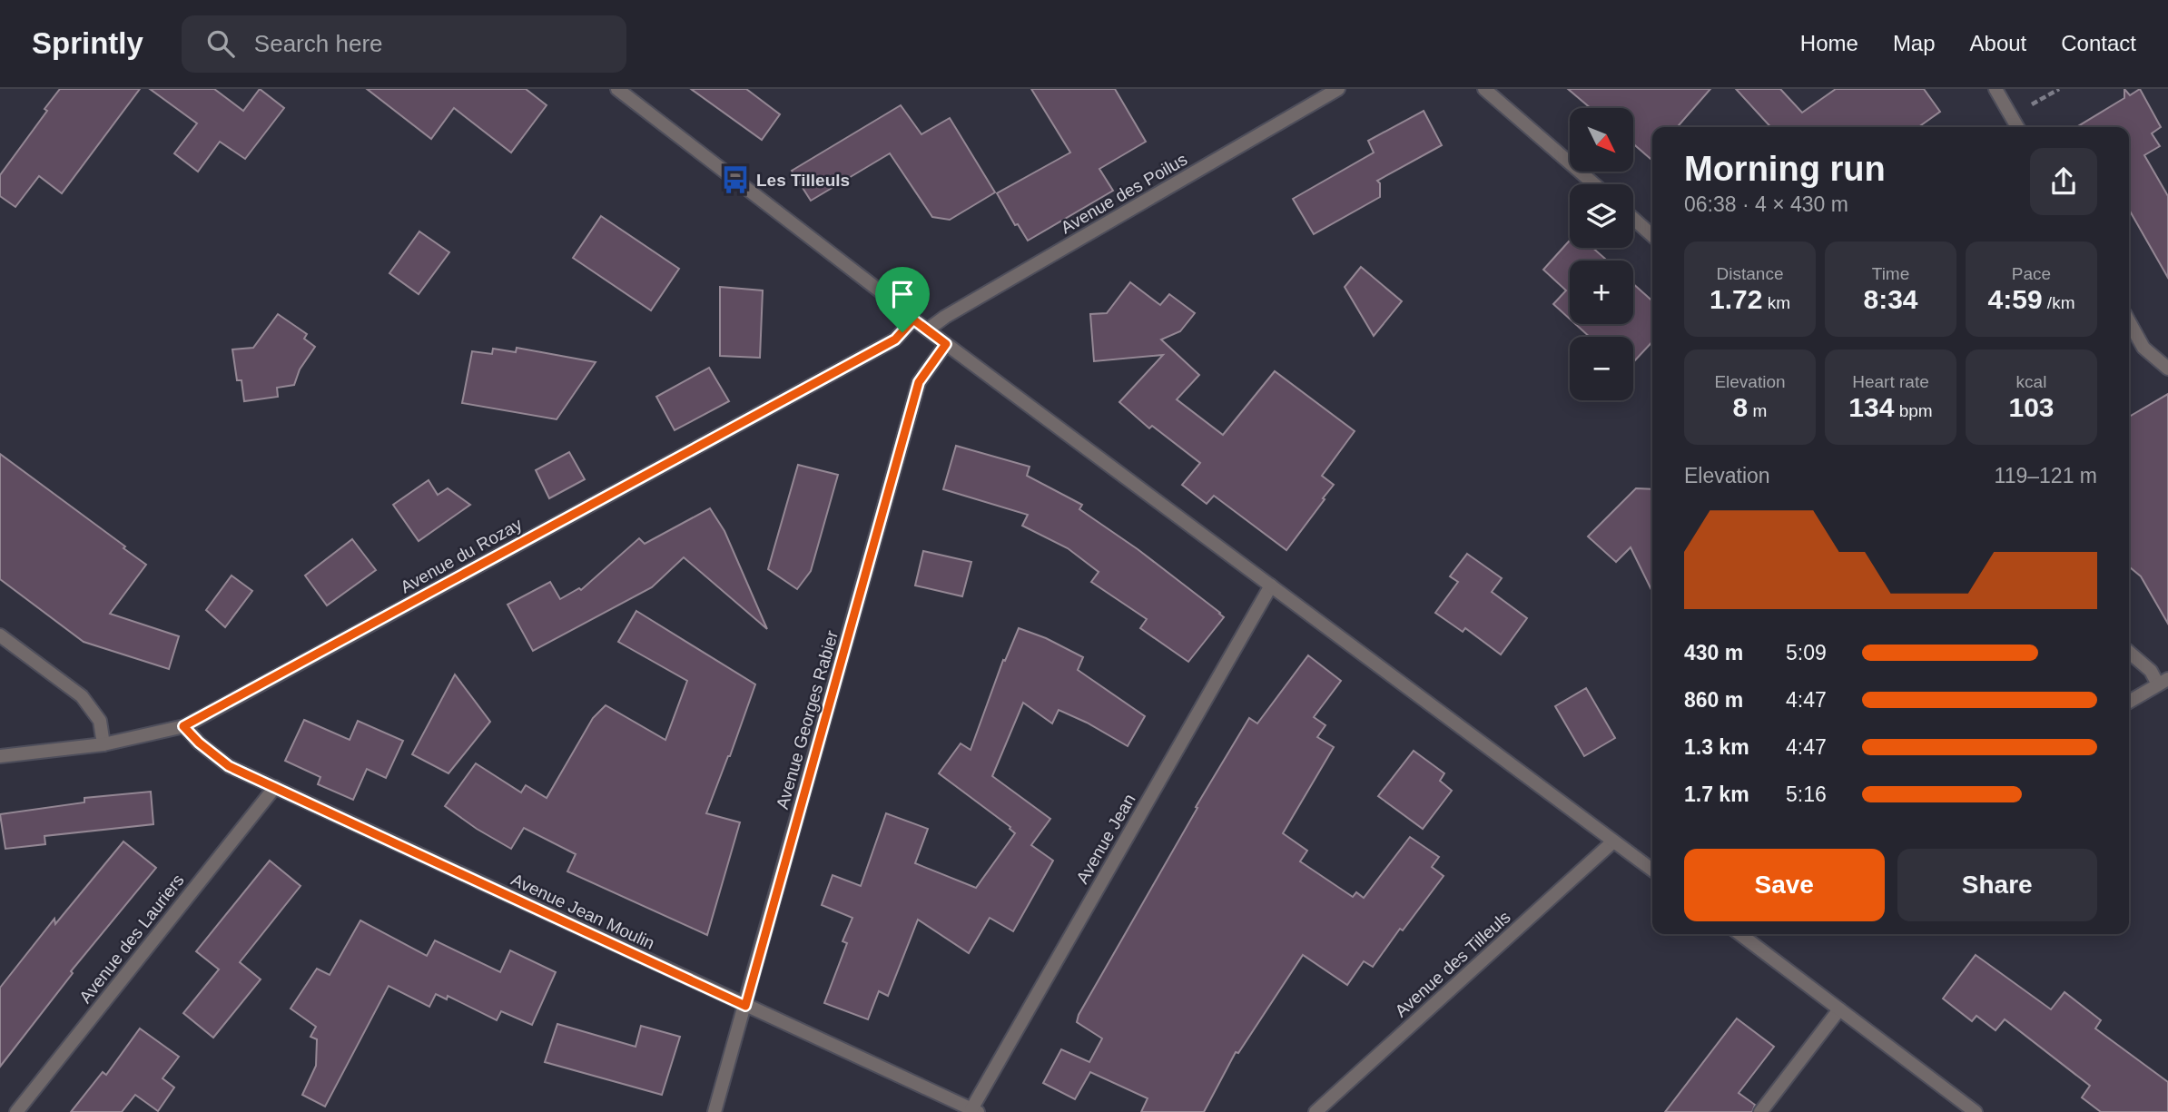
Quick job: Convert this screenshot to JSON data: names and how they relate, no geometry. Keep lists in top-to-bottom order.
{
  "streets": {
    "street": [
      "Avenue des Poilus",
      "Avenue du Rozay",
      "Avenue Georges Rabier",
      "Avenue Jean",
      "Avenue Jean Moulin",
      "Avenue des Lauriers",
      "Avenue des Tilleuls"
    ]
  },
  "crossings": [
    ["Avenue du Rozay", "Avenue Jean Moulin"],
    ["Avenue Georges Rabier", "Avenue Jean Moulin"],
    ["Avenue Jean", "Avenue Jean Moulin"],
    ["Avenue Jean Moulin", "Avenue des Lauriers"]
  ],
  "places": {
    "bus stop": ["Les Tilleuls"]
  },
  "north": "bottom right",
  "page": {
    "header": "Sprintly",
    "search": "Search here",
    "nav": [
      "Home",
      "Map",
      "About",
      "Contact"
    ],
    "map_buttons": ["+", "−"],
    "heading": ["Morning run", "06:38 · 4 × 430 m"],
    "stats": [
      ["Distance", "1.72 km"],
      ["Time", "8:34"],
      ["Pace", "4:59 /km"],
      ["Elevation", "8 m"],
      ["Heart rate", "134 bpm"],
      ["kcal", "103"]
    ],
    "chart": ["Elevation", "119–121 m"],
    "list": [
      {
        "name": "430 m",
        "note": "5:09"
      },
      {
        "name": "860 m",
        "note": "4:47"
      },
      {
        "name": "1.3 km",
        "note": "4:47"
      },
      {
        "name": "1.7 km",
        "note": "5:16"
      }
    ],
    "buttons": ["Save", "Share"]
  }
}
